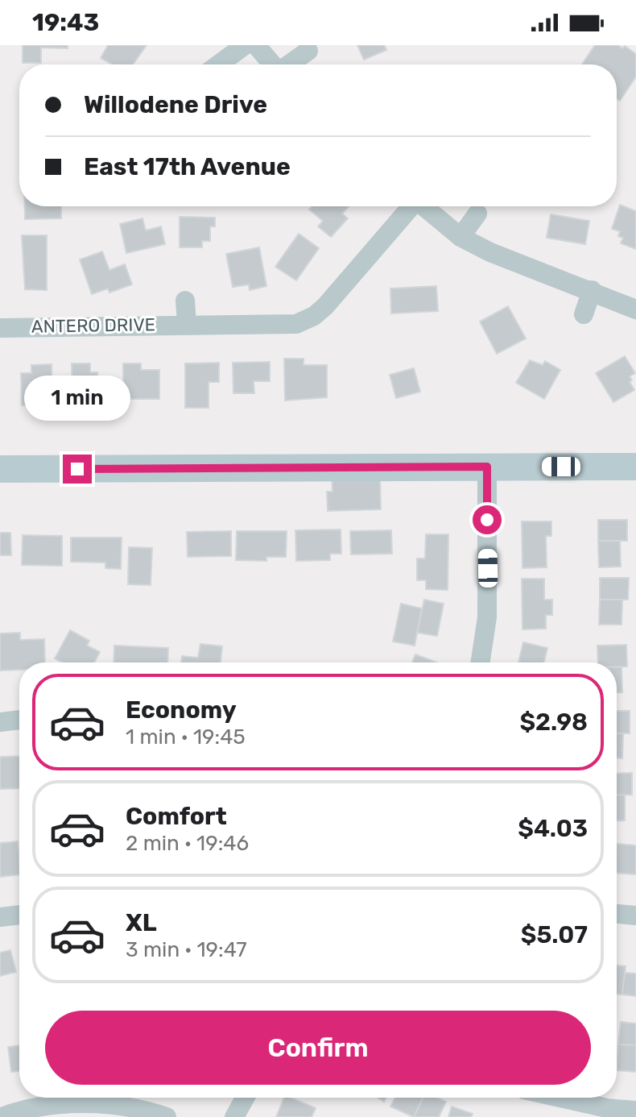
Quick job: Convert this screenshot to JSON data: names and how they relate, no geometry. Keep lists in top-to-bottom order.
{
  "streets": {
    "street": ["ANTERO DRIVE"]
  },
  "page": {
    "status": "19:43",
    "banner": ["Willodene Drive", "East 17th Avenue"],
    "bubble": "1 min",
    "list": [
      {
        "name": "Economy",
        "note": "1 min · 19:45",
        "value": "$2.98"
      },
      {
        "name": "Comfort",
        "note": "2 min · 19:46",
        "value": "$4.03"
      },
      {
        "name": "XL",
        "note": "3 min · 19:47",
        "value": "$5.07"
      }
    ],
    "buttons": "Confirm"
  }
}
